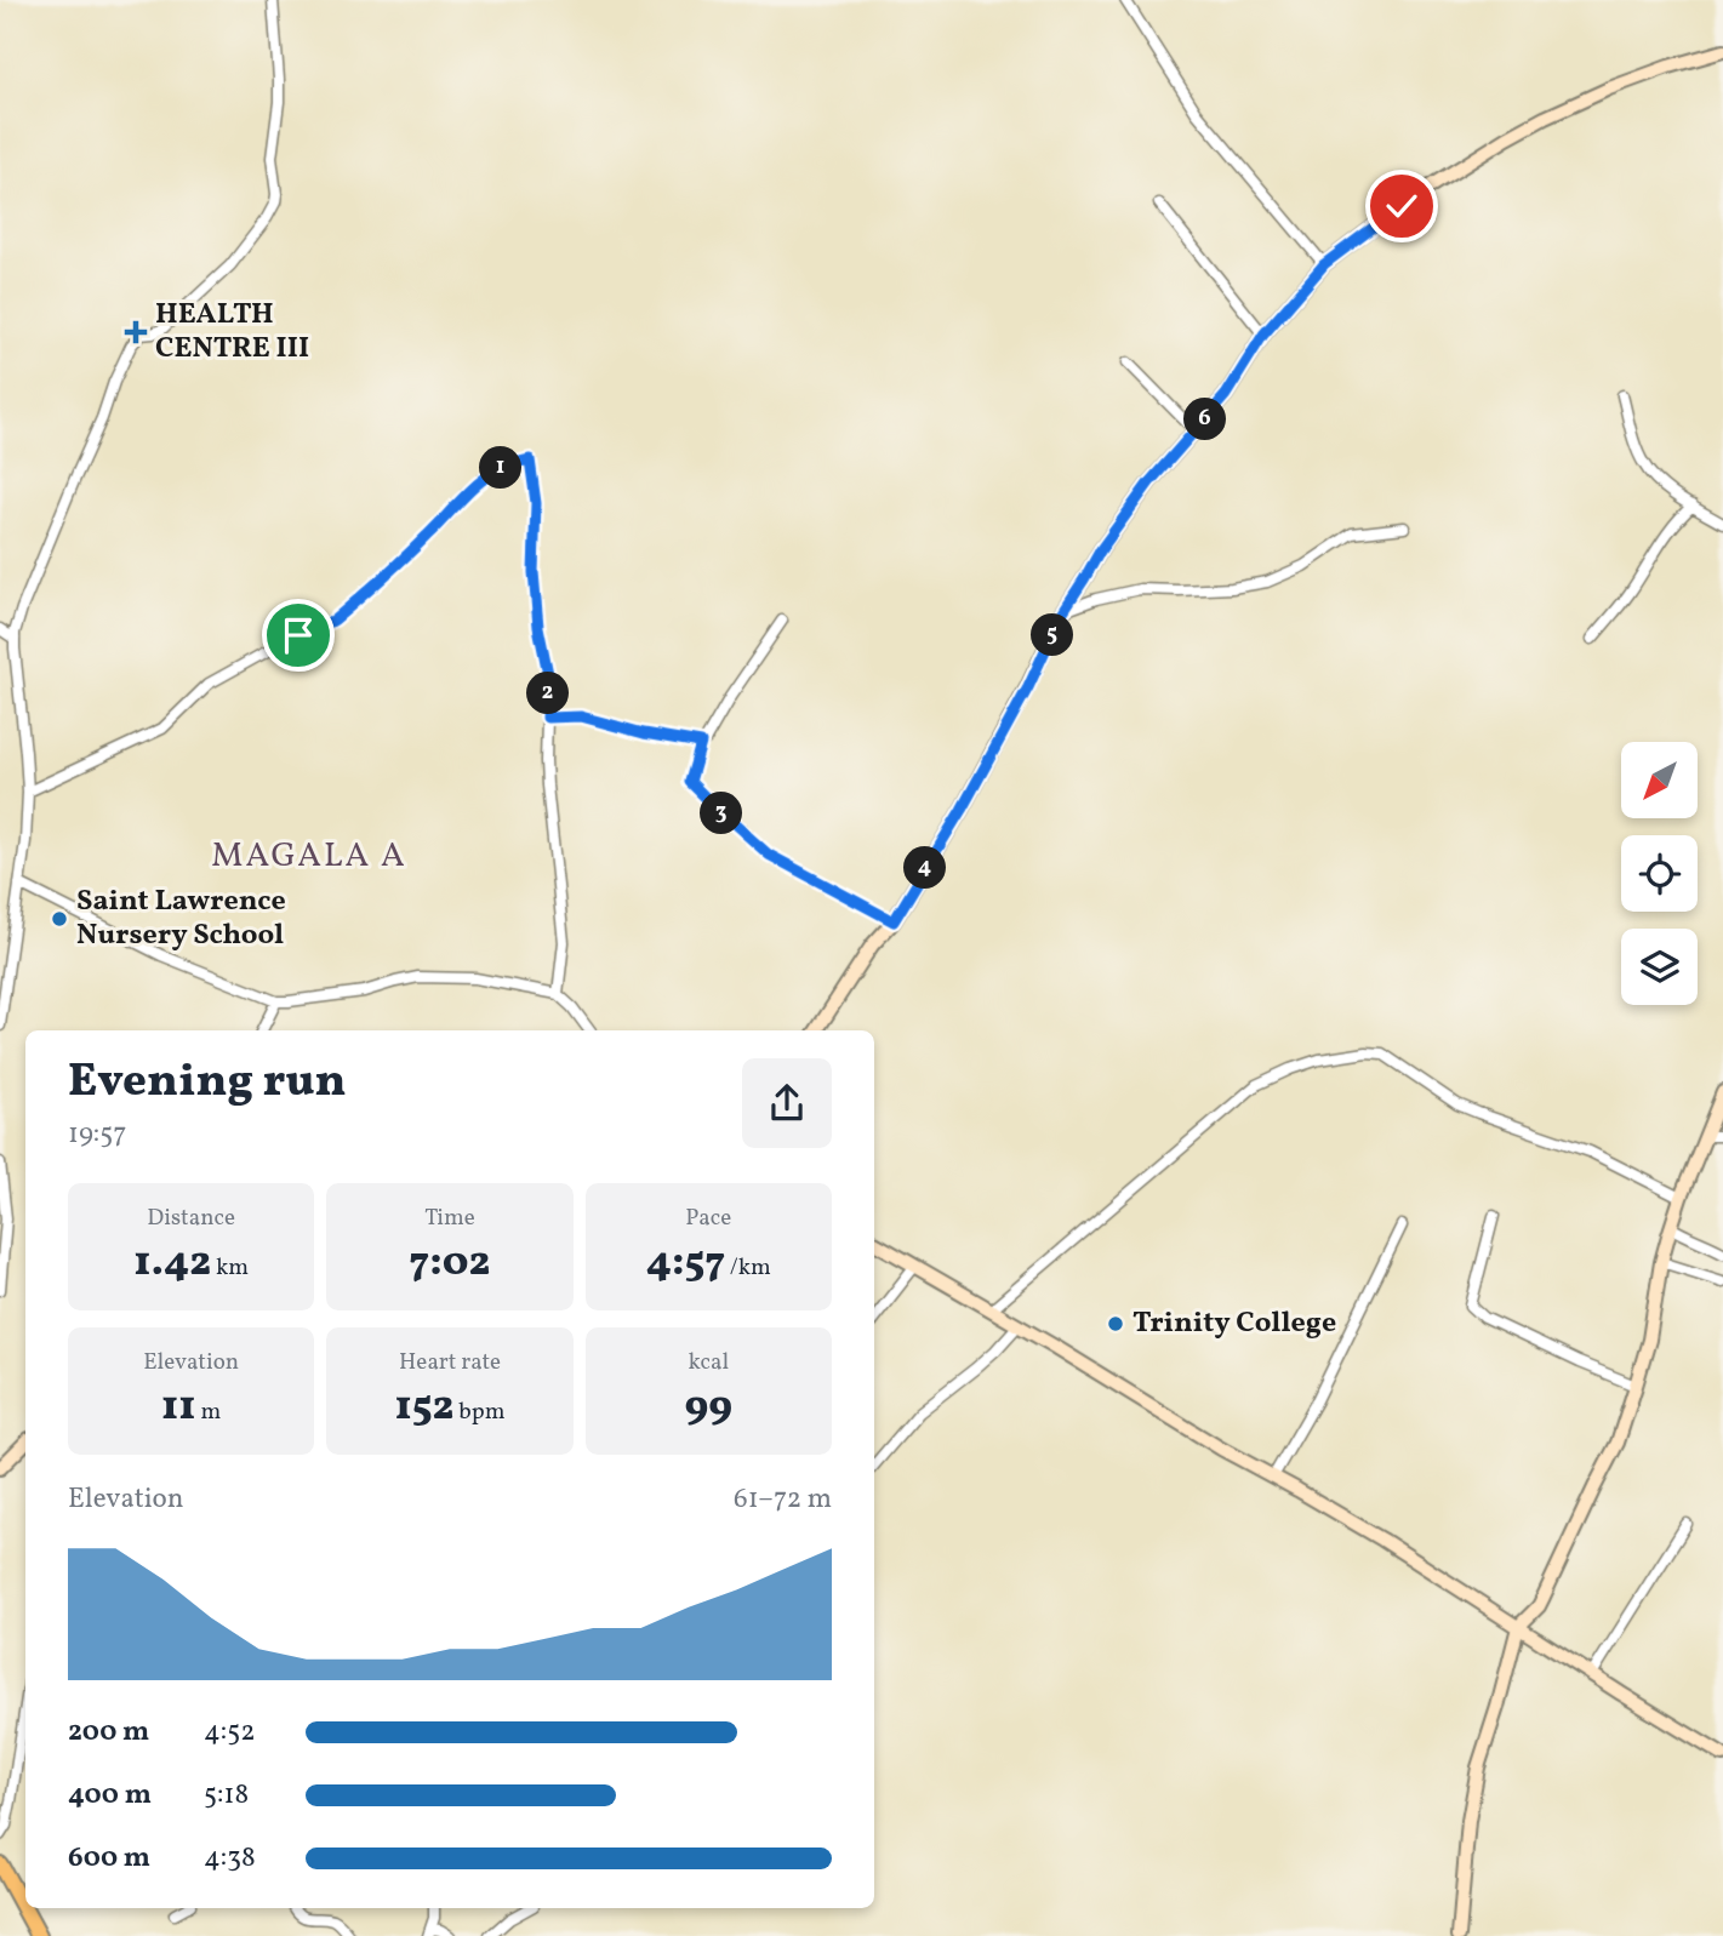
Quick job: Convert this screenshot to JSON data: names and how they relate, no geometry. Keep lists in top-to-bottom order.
{
  "districts": ["MAGALA A"],
  "places": {
    "health": ["HEALTH CENTRE III"],
    "other": ["Saint Lawrence Nursery School", "Trinity College"]
  },
  "north": "bottom left",
  "page": {
    "pins": [
      "6",
      "1",
      "5",
      "2",
      "3",
      "4"
    ],
    "heading": ["Evening run", "19:57"],
    "stats": [
      ["Distance", "1.42 km"],
      ["Time", "7:02"],
      ["Pace", "4:57 /km"],
      ["Elevation", "11 m"],
      ["Heart rate", "152 bpm"],
      ["kcal", "99"]
    ],
    "chart": ["Elevation", "61–72 m"],
    "list": [
      {
        "name": "200 m",
        "note": "4:52"
      },
      {
        "name": "400 m",
        "note": "5:18"
      },
      {
        "name": "600 m",
        "note": "4:38"
      }
    ]
  }
}
